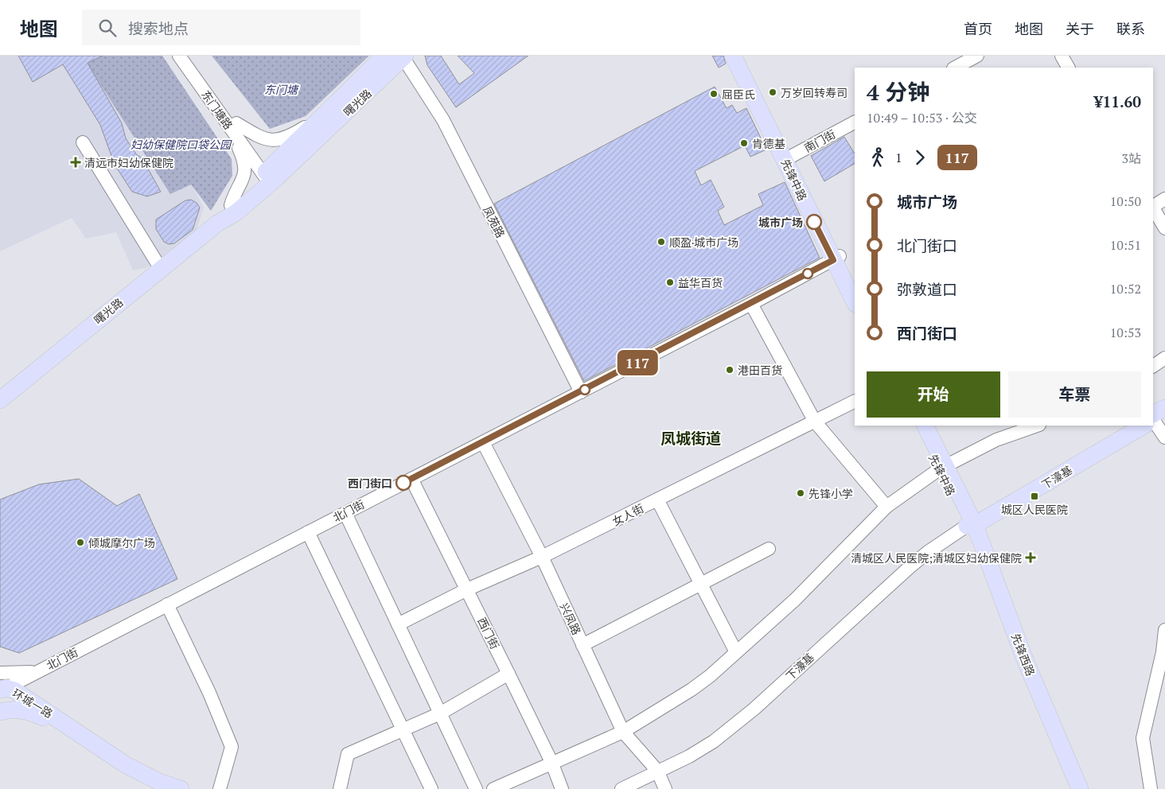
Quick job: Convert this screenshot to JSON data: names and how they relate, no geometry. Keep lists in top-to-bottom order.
{
  "streets": {
    "main road": [
      "曙光路",
      "先锋中路",
      "下濠基",
      "先锋西路",
      "环城一路"
    ],
    "street": [
      "东门塘路",
      "南门街",
      "凤苑路",
      "北门街",
      "女人街",
      "兴凤路",
      "西门街"
    ]
  },
  "crossings": [
    ["曙光路", "东门塘路"],
    ["曙光路", "凤苑路"],
    ["南门街", "先锋中路"],
    ["先锋中路", "下濠基"],
    ["先锋中路", "北门街"],
    ["先锋中路", "先锋西路"],
    ["凤苑路", "北门街"],
    ["下濠基", "兴凤路"],
    ["下濠基", "先锋西路"],
    ["北门街", "兴凤路"],
    ["北门街", "西门街"],
    ["北门街", "环城一路"],
    ["女人街", "兴凤路"],
    ["女人街", "西门街"]
  ],
  "districts": ["凤城街道"],
  "parks": ["东门塘", "妇幼保健院口袋公园"],
  "places": {
    "other": [
      "万岁回转寿司",
      "屈臣氏",
      "肯德基",
      "城市广场",
      "顺盈·城市广场",
      "益华百货",
      "港田百货",
      "西门街口",
      "先锋小学",
      "倾城摩尔广场"
    ],
    "health": ["清远市妇幼保健院", "清城区人民医院;清城区妇幼保健院"],
    "transit": ["城区人民医院"]
  },
  "lines": ["bus line 117"],
  "page": {
    "header": "地图",
    "search": "搜索地点",
    "nav": [
      "首页",
      "地图",
      "关于",
      "联系"
    ],
    "on_map": "117",
    "heading": ["4 分钟", "10:49 – 10:53 · 公交", "¥11.60"],
    "legs": ["1", "117", "3站"],
    "list": [
      {
        "name": "城市广场",
        "value": "10:50"
      },
      {
        "name": "北门街口",
        "value": "10:51"
      },
      {
        "name": "弥敦道口",
        "value": "10:52"
      },
      {
        "name": "西门街口",
        "value": "10:53"
      }
    ],
    "buttons": ["开始", "车票"]
  }
}
